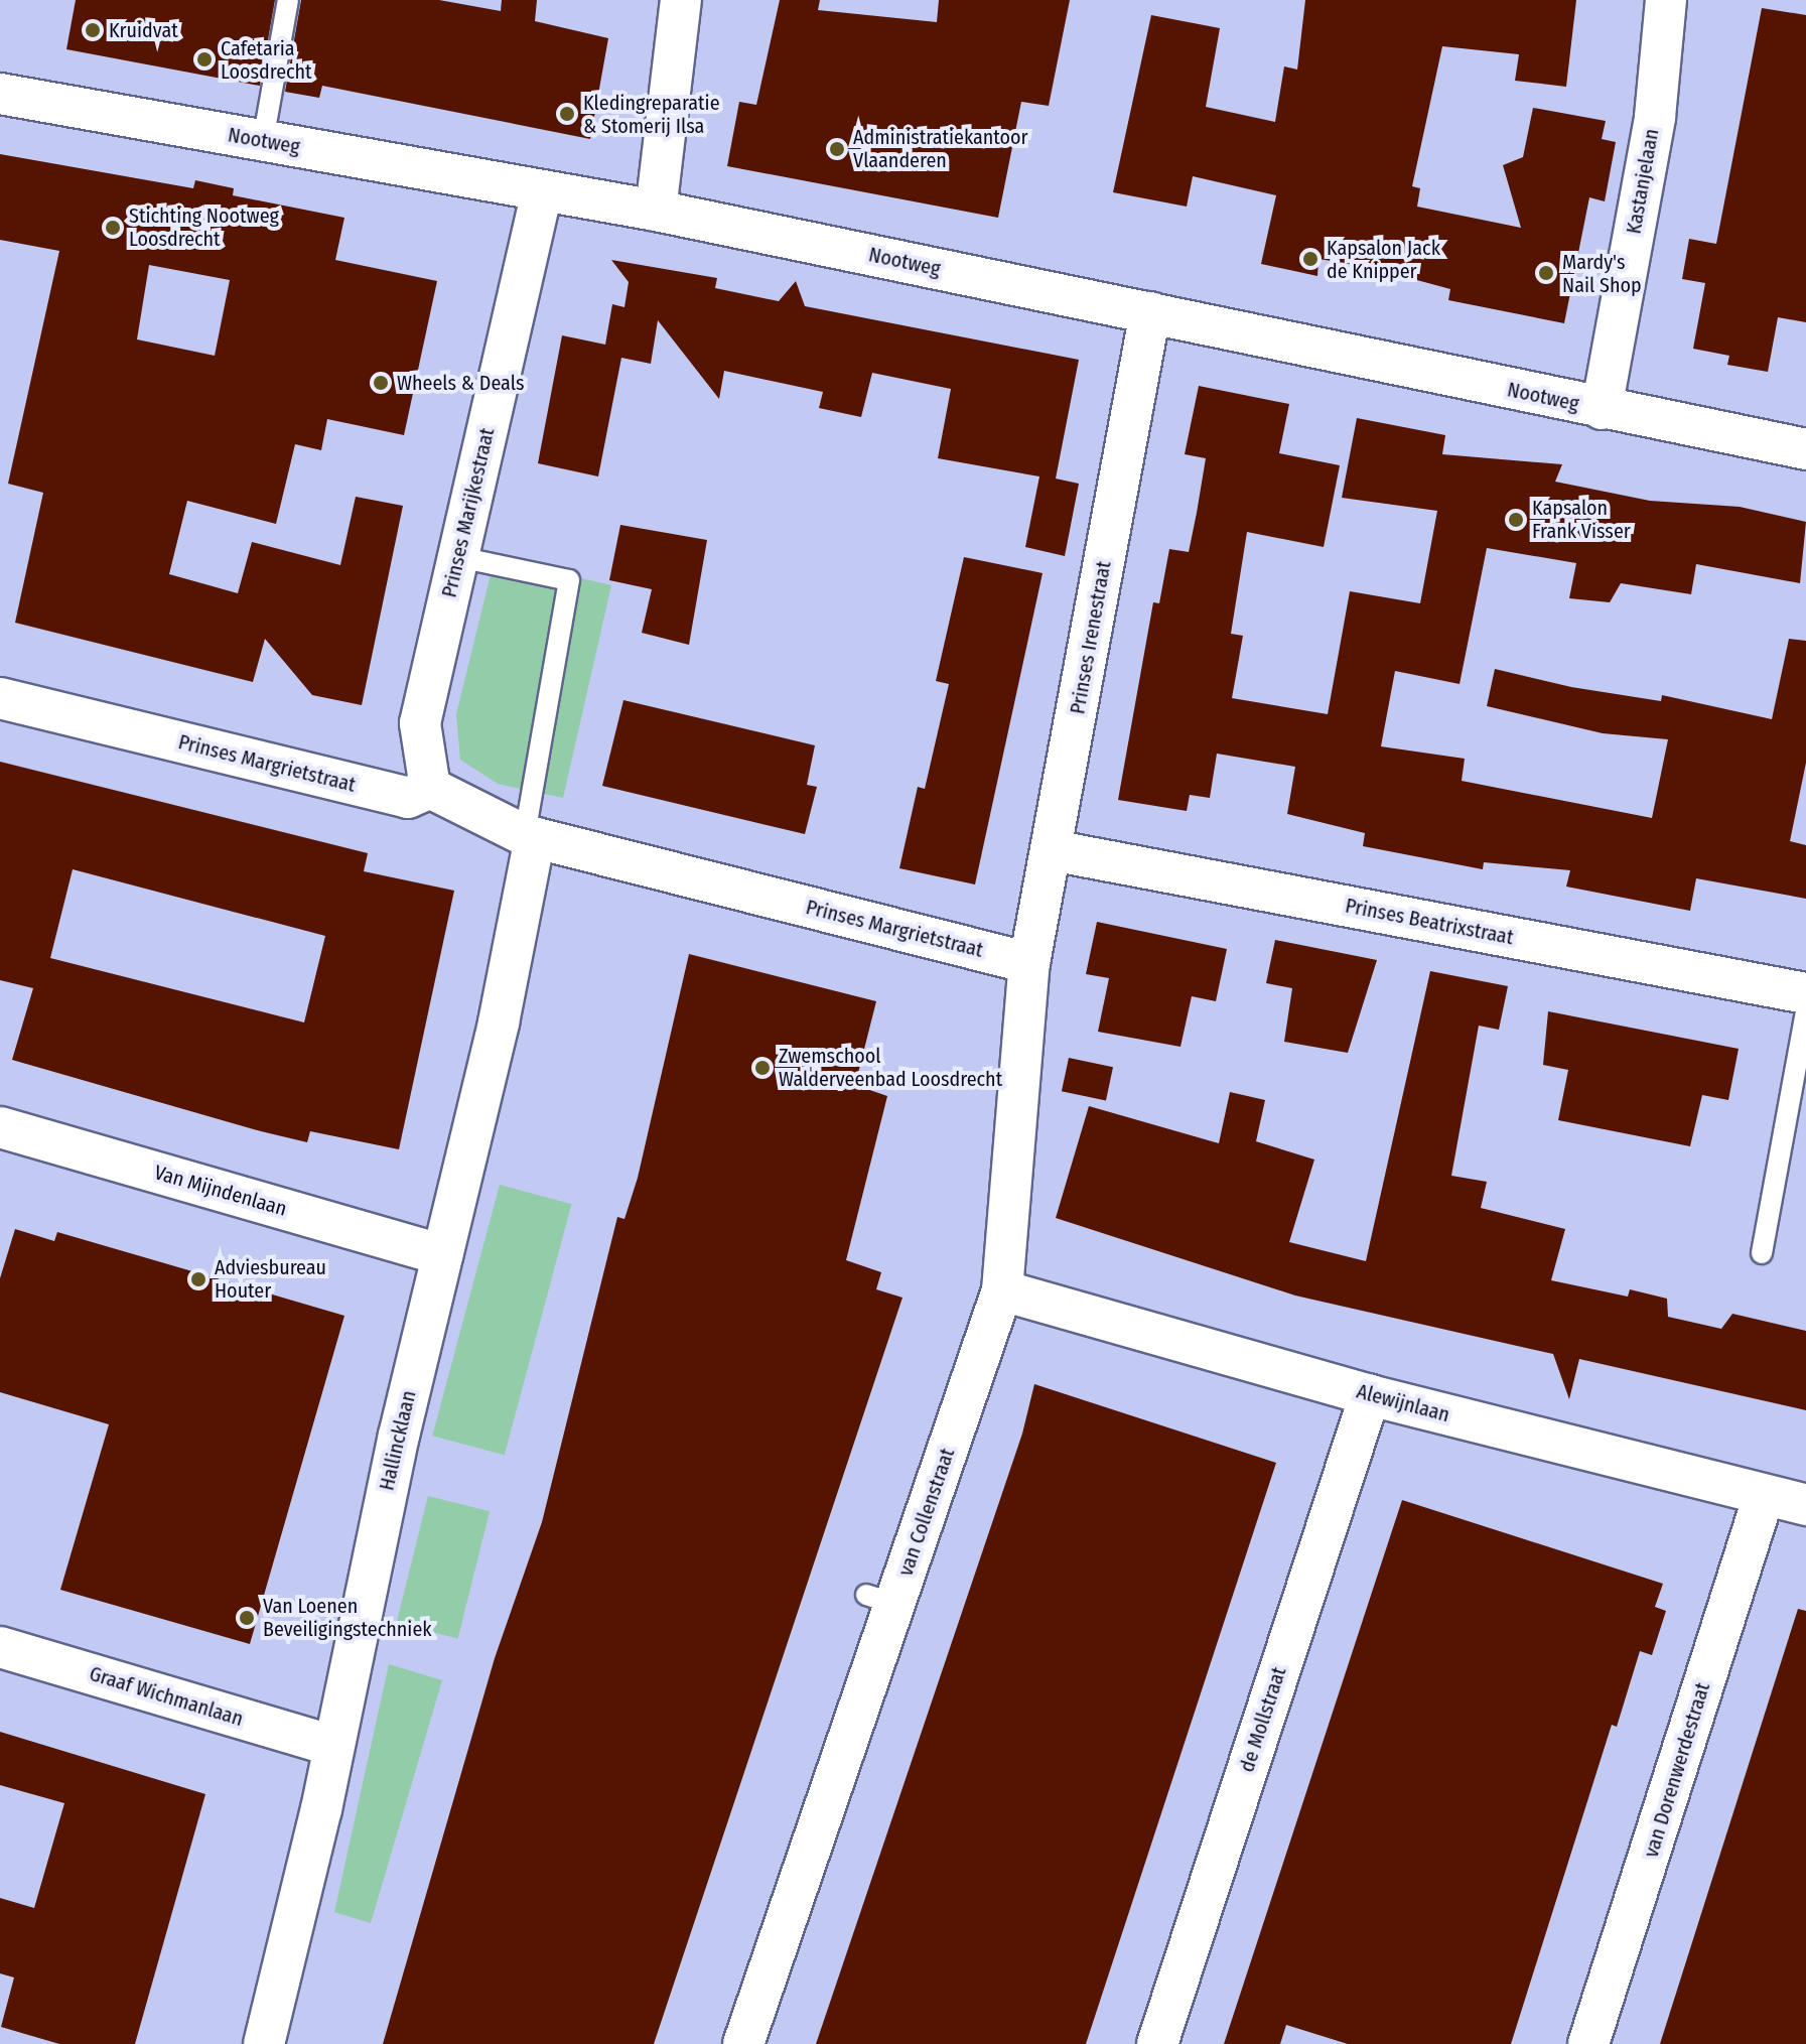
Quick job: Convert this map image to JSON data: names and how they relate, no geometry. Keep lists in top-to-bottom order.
{
  "streets": {
    "street": [
      "Nootweg",
      "Kastanjelaan",
      "Prinses Marijkestraat",
      "Prinses Irenestraat",
      "Prinses Margrietstraat",
      "Prinses Beatrixstraat",
      "Van Mijndenlaan",
      "Alewijnlaan",
      "Hallincklaan",
      "van Collenstraat",
      "Graaf Wichmanlaan",
      "de Mollstraat",
      "van Dorenwerdestraat"
    ]
  },
  "crossings": [
    ["Nootweg", "Kastanjelaan"],
    ["Nootweg", "Prinses Marijkestraat"],
    ["Nootweg", "Prinses Irenestraat"],
    ["Prinses Marijkestraat", "Prinses Margrietstraat"],
    ["Prinses Irenestraat", "Prinses Margrietstraat"],
    ["Prinses Irenestraat", "Prinses Beatrixstraat"],
    ["Prinses Irenestraat", "van Collenstraat"],
    ["Prinses Margrietstraat", "Hallincklaan"],
    ["Prinses Margrietstraat", "van Collenstraat"],
    ["Van Mijndenlaan", "Hallincklaan"],
    ["Alewijnlaan", "van Collenstraat"],
    ["Alewijnlaan", "de Mollstraat"],
    ["Alewijnlaan", "van Dorenwerdestraat"],
    ["Hallincklaan", "Graaf Wichmanlaan"]
  ],
  "places": [
    "Kruidvat",
    "Cafetaria Loosdrecht",
    "Kledingreparatie & Stomerij Ilsa",
    "Administratiekantoor Vlaanderen",
    "Stichting Nootweg Loosdrecht",
    "Kapsalon Jack de Knipper",
    "Mardy's Nail Shop",
    "Wheels & Deals",
    "Kapsalon Frank Visser",
    "Zwemschool Walderveenbad Loosdrecht",
    "Adviesbureau Houter",
    "Van Loenen Beveiligingstechniek"
  ]
}
